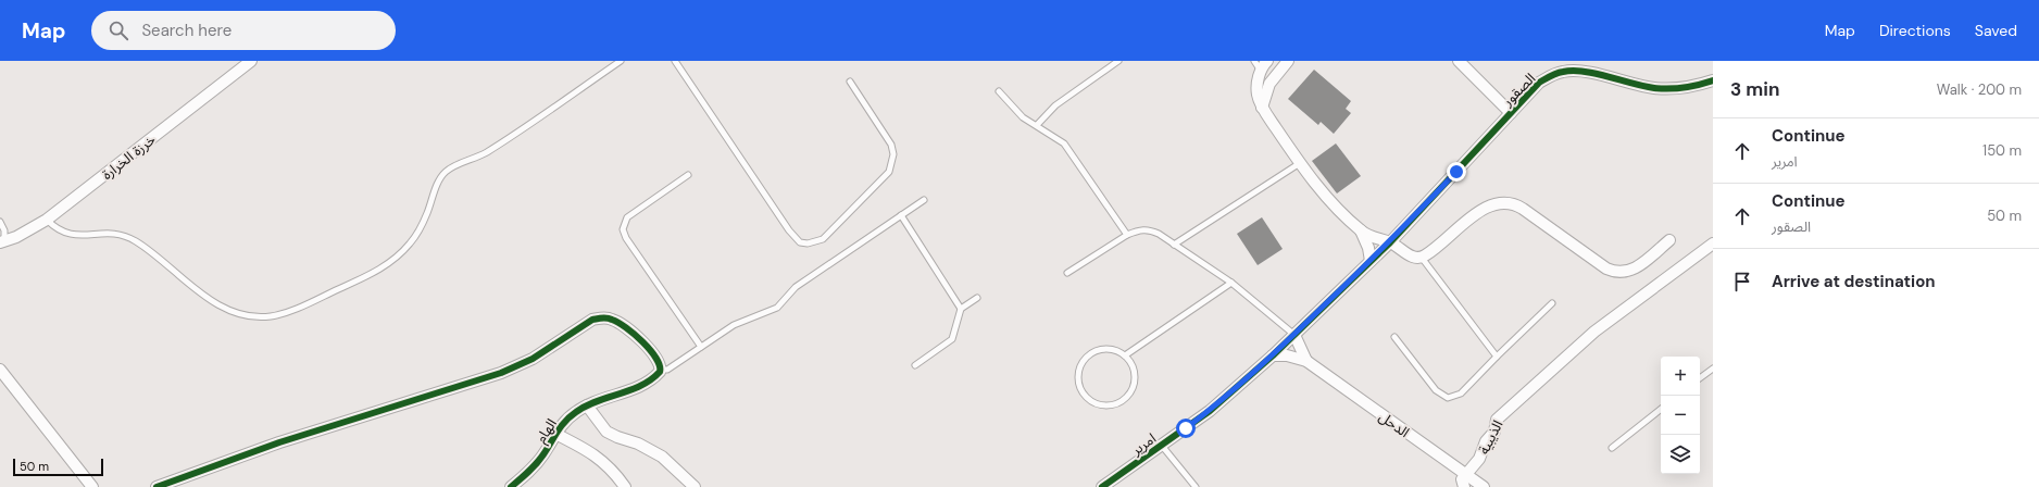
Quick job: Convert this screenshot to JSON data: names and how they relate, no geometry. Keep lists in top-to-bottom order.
{
  "streets": {
    "street": [
      "الصقور",
      "خرزة الخرارة",
      "الدحل",
      "الهام",
      "الذيبية",
      "امرير"
    ]
  },
  "crossings": [
    ["الصقور", "امرير"],
    ["الدحل", "الذيبية"]
  ],
  "scale_bar": "50 m",
  "page": {
    "header": "Map",
    "search": "Search here",
    "nav": ["Map", "Directions", "Saved"],
    "heading": ["3 min", "Walk · 200 m"],
    "list": [
      ["Continue", "امرير", "150 m"],
      ["Continue", "الصقور", "50 m"],
      "Arrive at destination"
    ],
    "map_buttons": ["+", "−"],
    "scale": "50 m"
  }
}
